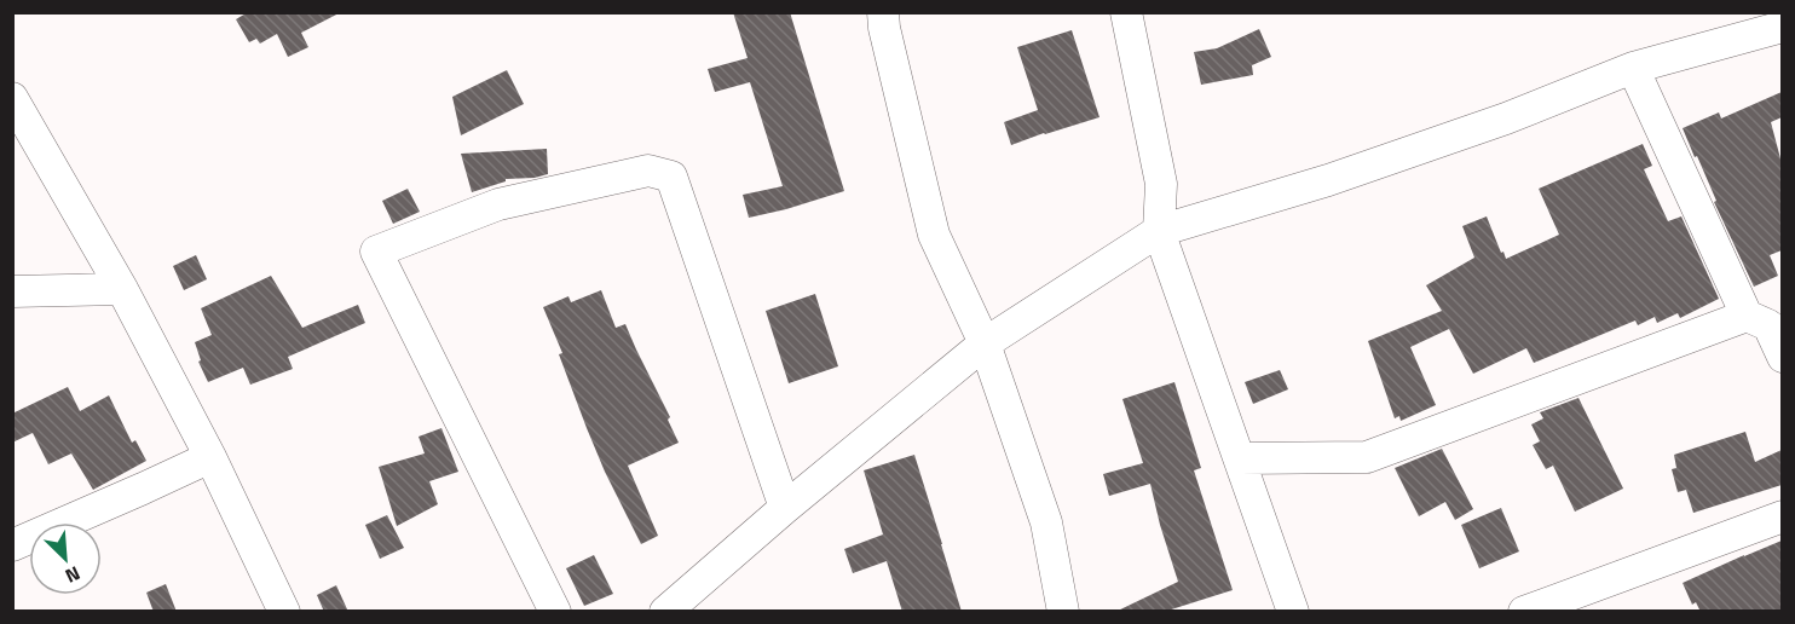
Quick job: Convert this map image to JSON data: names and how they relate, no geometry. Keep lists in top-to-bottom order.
{
  "north": "bottom right"
}
